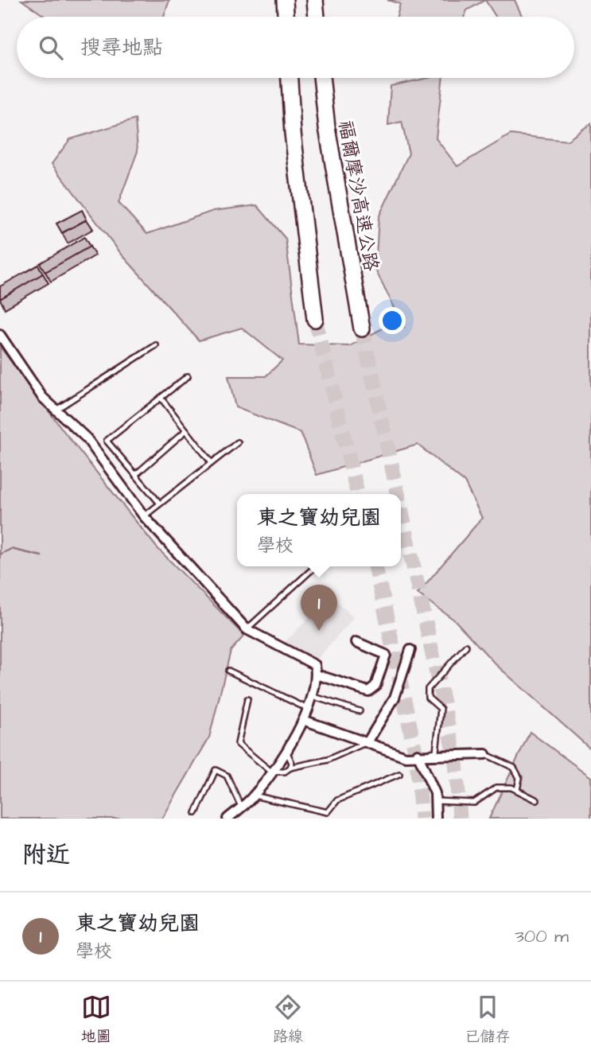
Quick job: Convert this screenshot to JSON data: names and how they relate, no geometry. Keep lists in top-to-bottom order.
{
  "streets": {
    "highway": ["福爾摩沙高速公路"]
  },
  "page": {
    "search": "搜尋地點",
    "popup": ["東之寶幼兒園", "學校"],
    "pins": "1",
    "heading": "附近",
    "list": [
      {
        "mark": "1",
        "name": "東之寶幼兒園",
        "note": "學校",
        "value": "300 m"
      }
    ],
    "nav": ["地圖", "路線", "已儲存"]
  }
}
